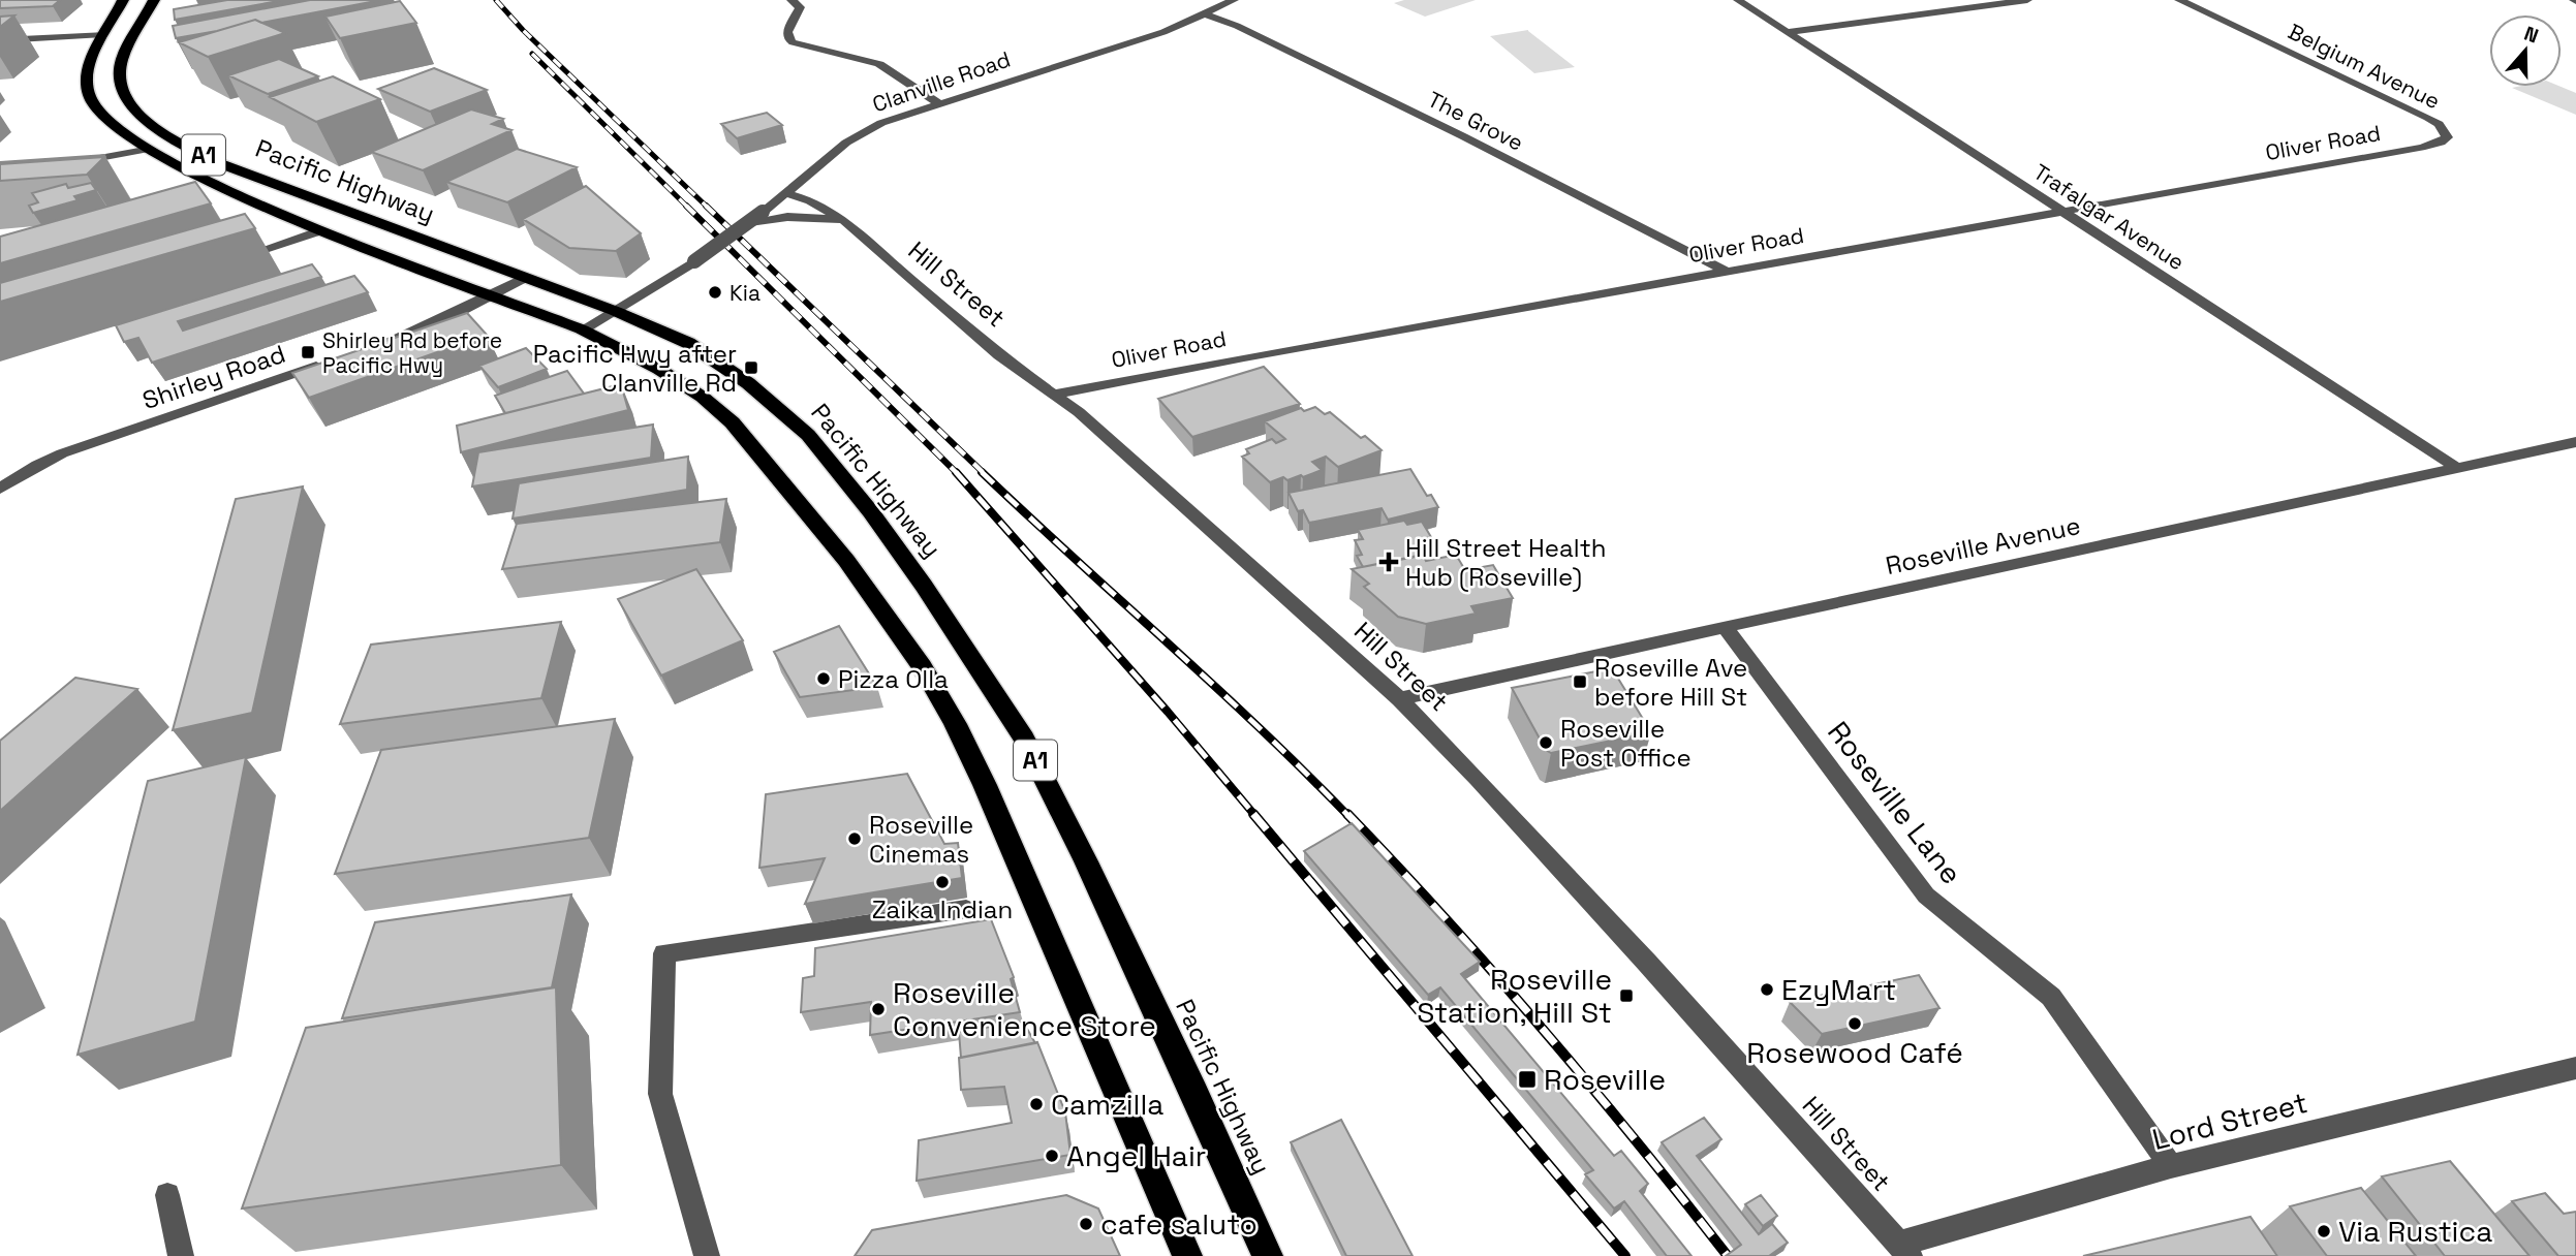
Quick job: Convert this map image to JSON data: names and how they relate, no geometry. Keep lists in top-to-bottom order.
{
  "streets": {
    "highway": ["A1", "Pacific Highway"],
    "street": [
      "Belgium Avenue",
      "Clanville Road",
      "The Grove",
      "Oliver Road",
      "Trafalgar Avenue",
      "Hill Street",
      "Shirley Road",
      "Roseville Avenue",
      "Roseville Lane",
      "Lord Street"
    ]
  },
  "crossings": [
    ["Belgium Avenue", "Oliver Road"],
    ["Clanville Road", "The Grove"],
    ["Clanville Road", "Pacific Highway"],
    ["Clanville Road", "Hill Street"],
    ["The Grove", "Oliver Road"],
    ["Oliver Road", "Trafalgar Avenue"],
    ["Oliver Road", "Hill Street"],
    ["Trafalgar Avenue", "Roseville Avenue"],
    ["Hill Street", "Roseville Avenue"],
    ["Hill Street", "Lord Street"],
    ["Roseville Avenue", "Roseville Lane"],
    ["Roseville Lane", "Lord Street"]
  ],
  "places": {
    "other": [
      "Kia",
      "Pizza Olla",
      "Roseville Post Office",
      "Roseville Cinemas",
      "Zaika Indian",
      "EzyMart",
      "Roseville Convenience Store",
      "Rosewood Café",
      "Camzilla",
      "Angel Hair",
      "cafe saluto",
      "Via Rustica"
    ],
    "transit": [
      "Shirley Rd before Pacific Hwy",
      "Pacific Hwy after Clanville Rd",
      "Roseville Ave before Hill St",
      "Roseville Station, Hill St",
      "Roseville"
    ],
    "health": ["Hill Street Health Hub (Roseville)"]
  },
  "north": "top"
}
